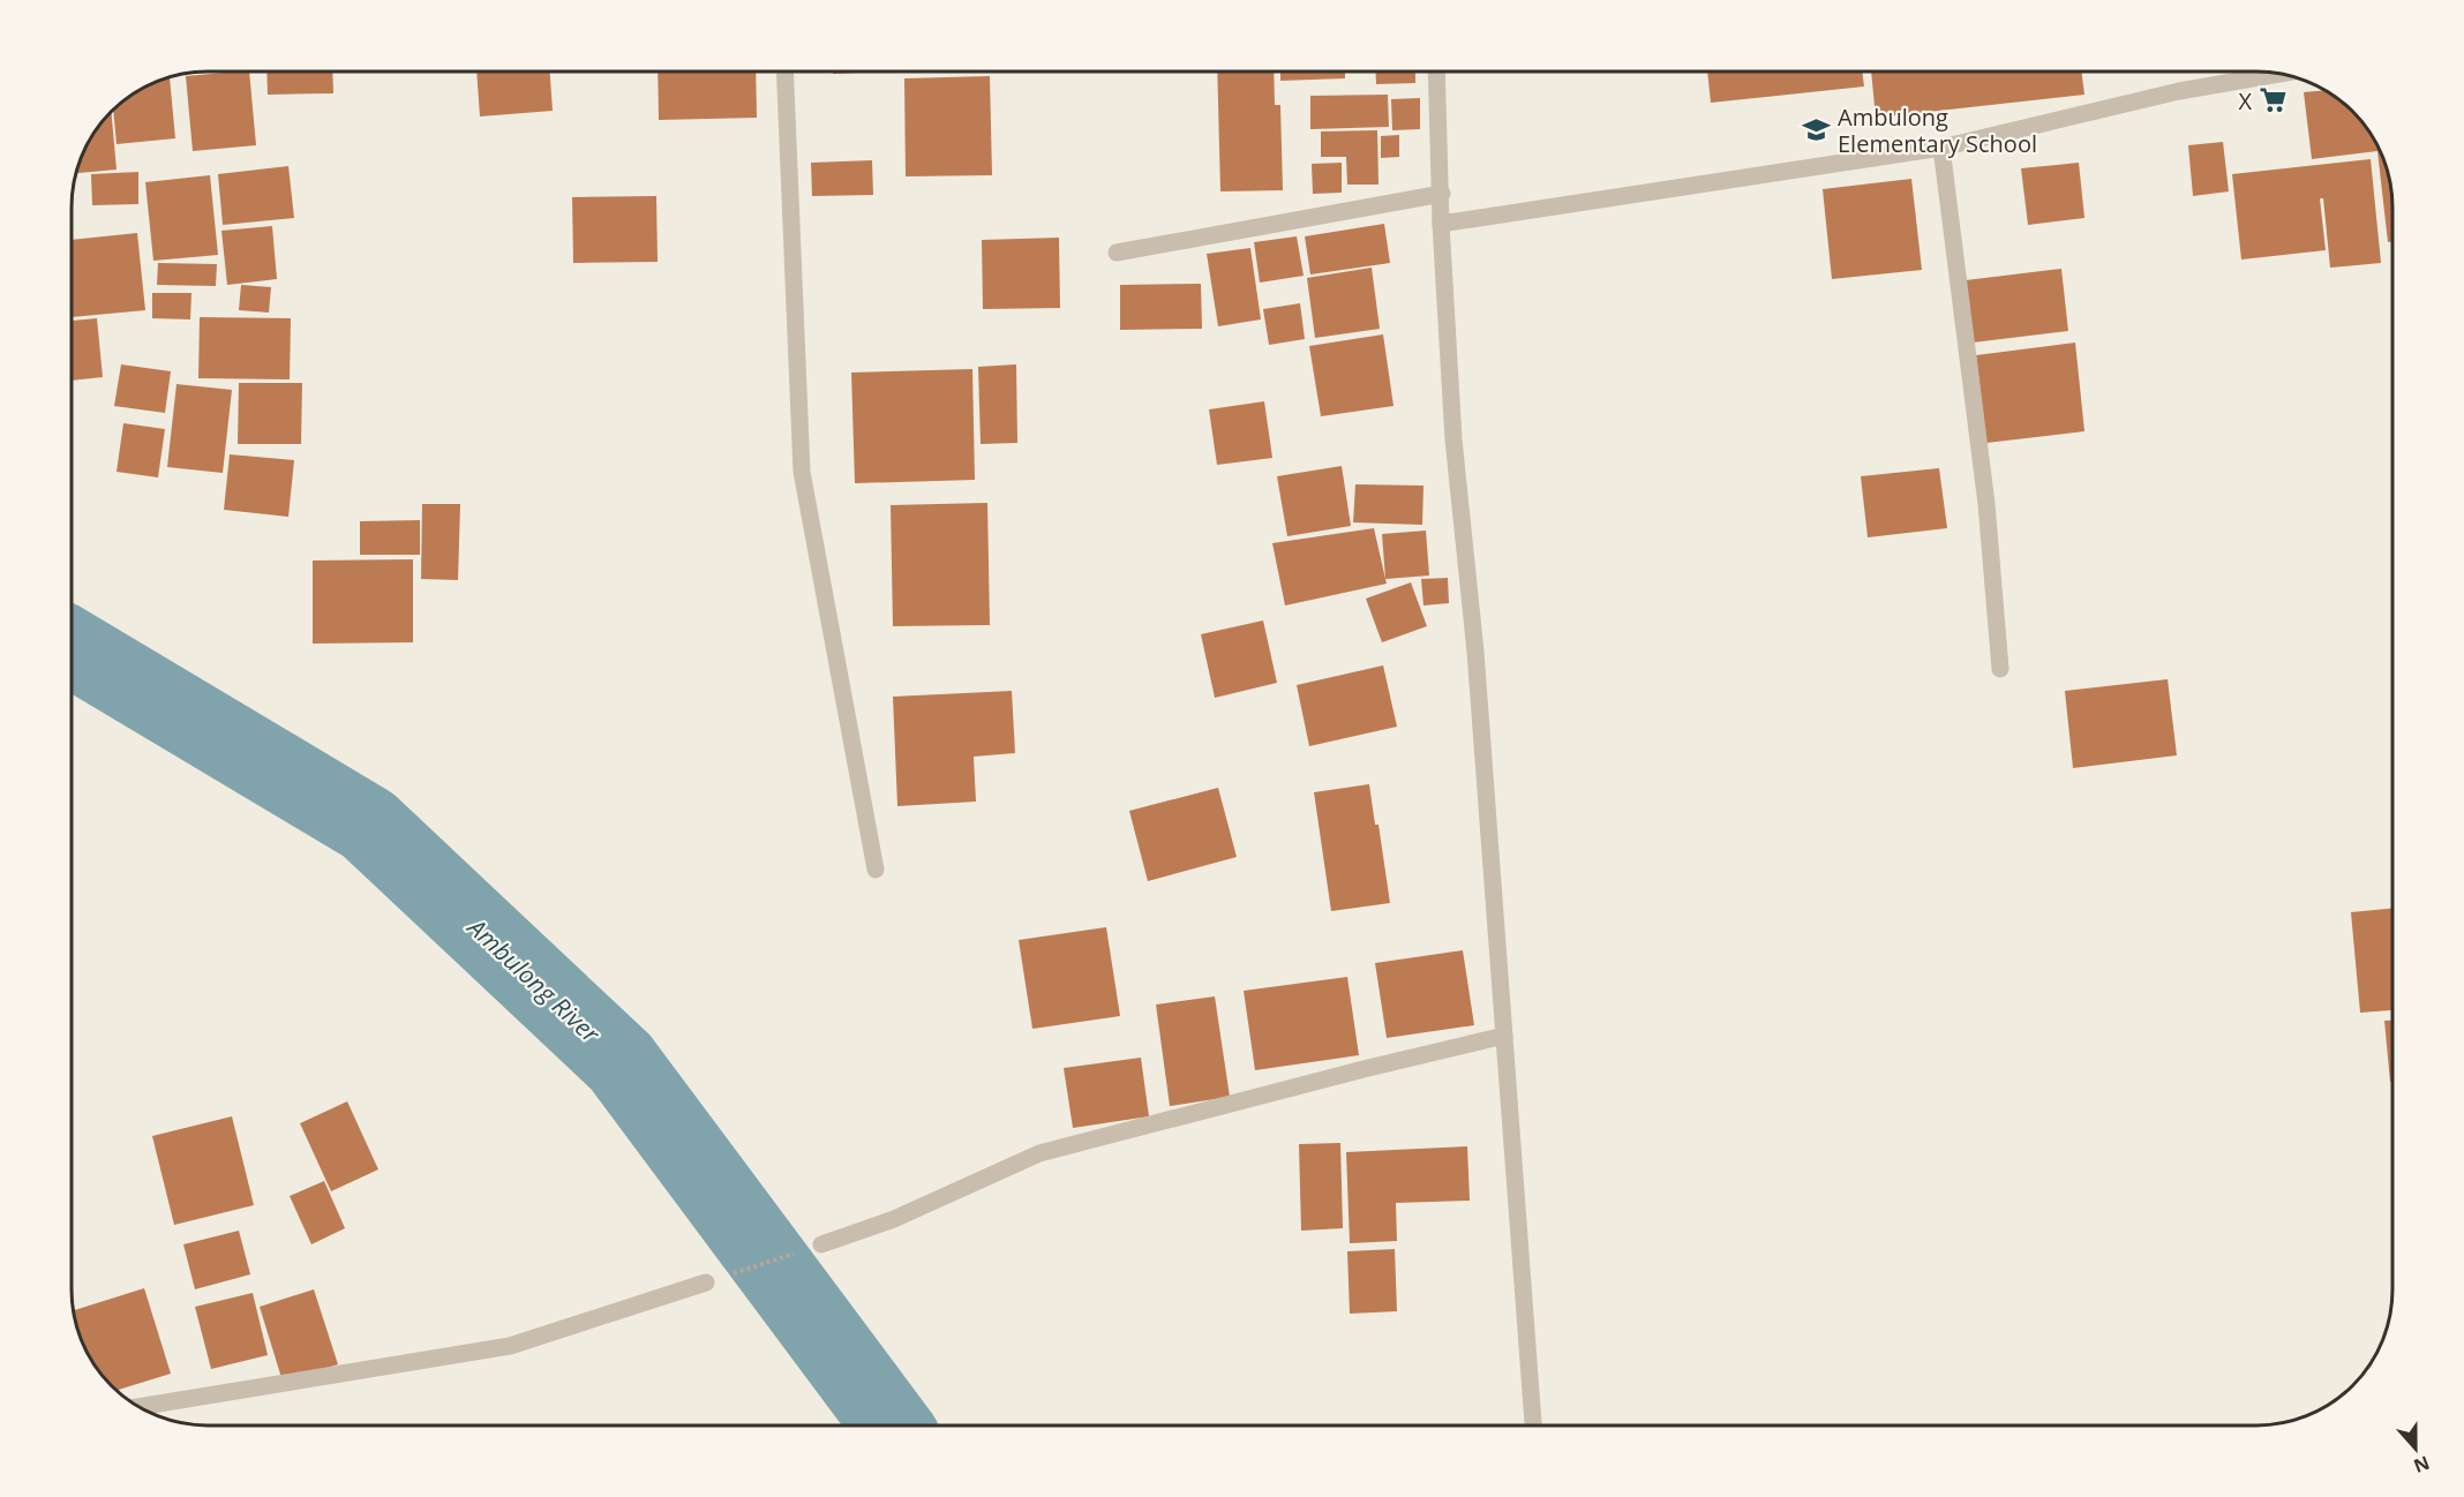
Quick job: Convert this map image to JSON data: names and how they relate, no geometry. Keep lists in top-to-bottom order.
{
  "water": ["Ambulong River"],
  "places": {
    "supermarket": ["X"],
    "school or university": ["Ambulong Elementary School"]
  },
  "north": "bottom"
}
